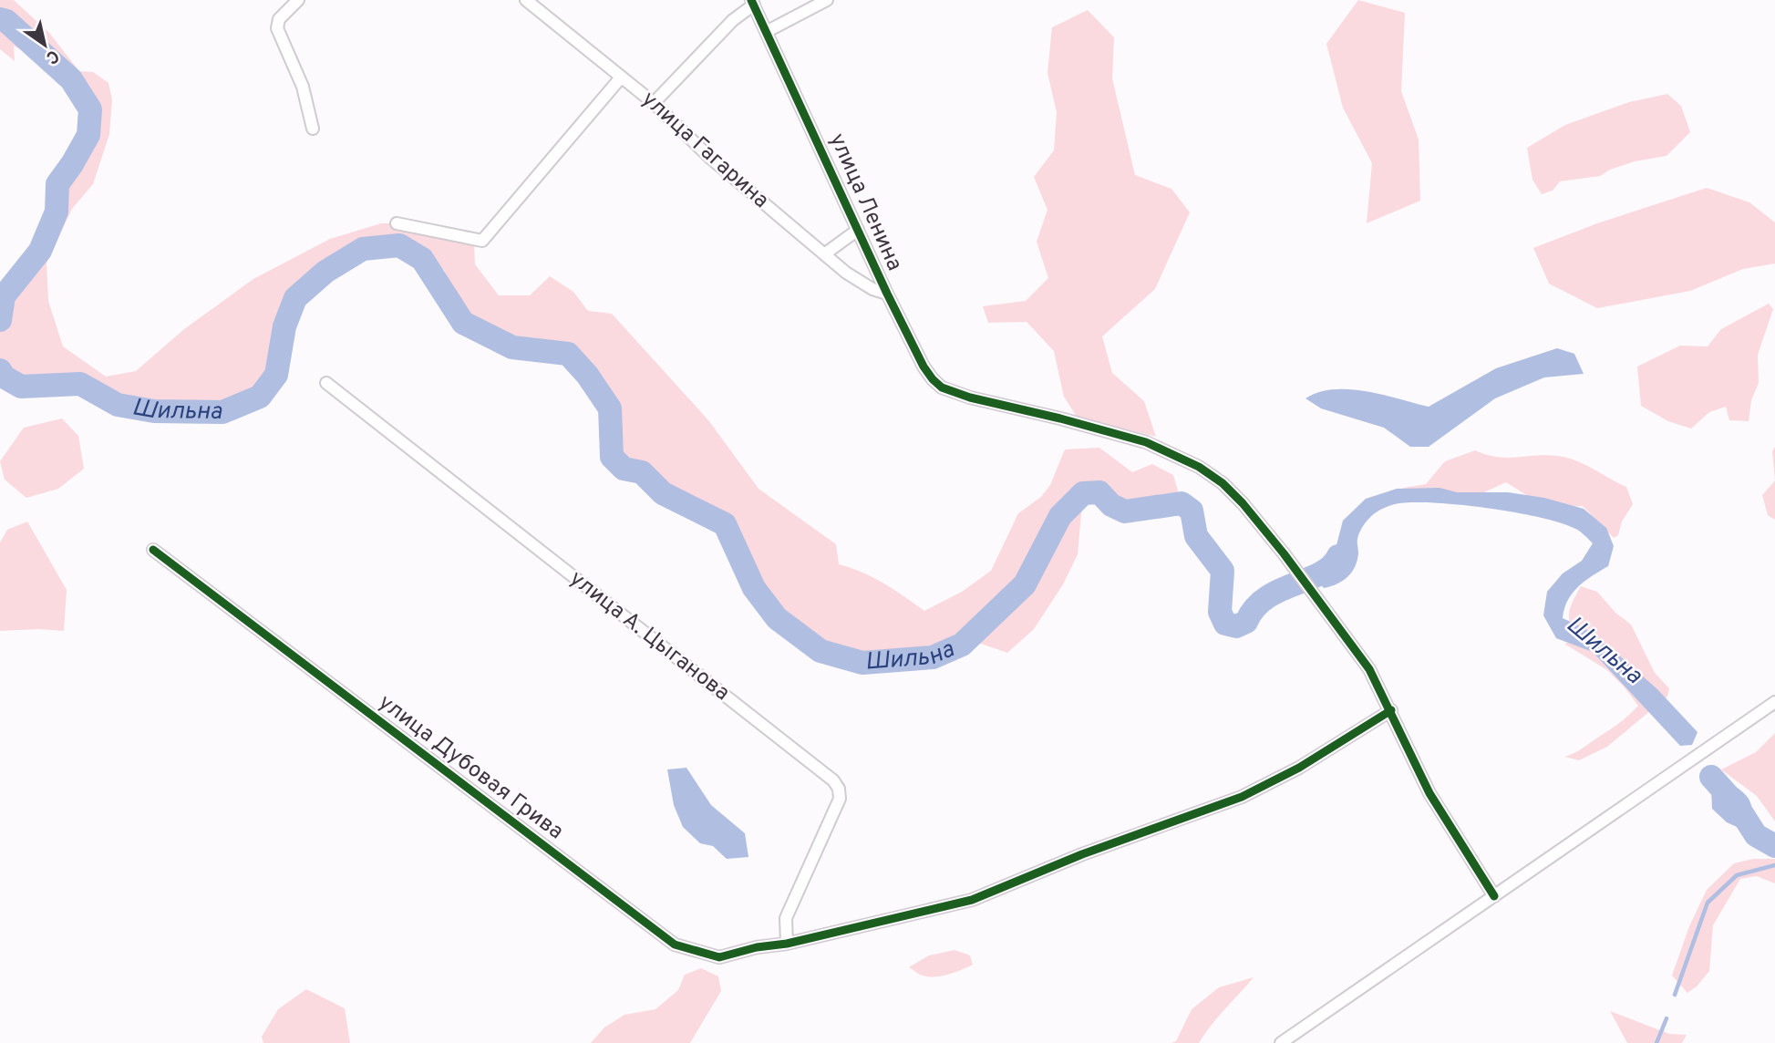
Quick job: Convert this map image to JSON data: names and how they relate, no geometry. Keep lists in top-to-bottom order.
{
  "streets": {
    "street": [
      "улица Гагарина",
      "улица Ленина",
      "улица А. Цыганова",
      "улица Дубовая Грива"
    ]
  },
  "crossings": [
    ["улица Гагарина", "улица Ленина"],
    ["улица Ленина", "улица Дубовая Грива"],
    ["улица А. Цыганова", "улица Дубовая Грива"]
  ],
  "water": ["Шильна"],
  "north": "bottom right"
}
